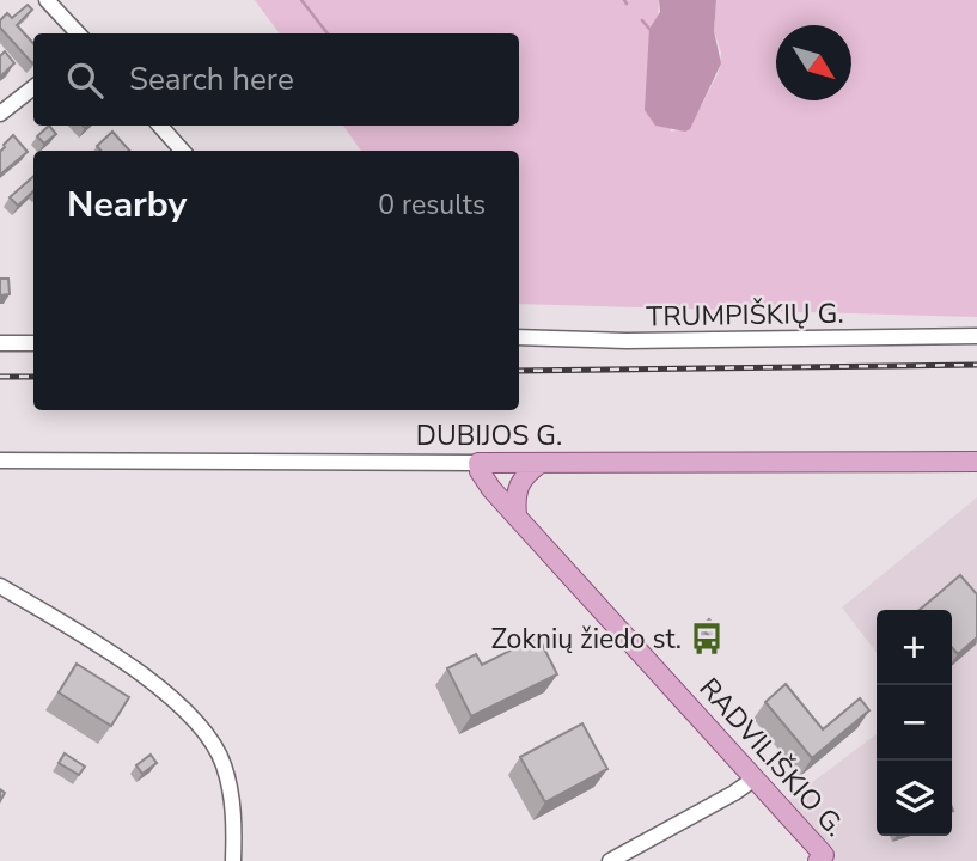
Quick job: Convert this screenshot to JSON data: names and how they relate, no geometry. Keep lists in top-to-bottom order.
{
  "streets": {
    "main road": ["DUBIJOS G.", "RADVILIŠKIO G."],
    "street": ["TRUMPIŠKIŲ G."]
  },
  "crossings": [
    ["DUBIJOS G.", "RADVILIŠKIO G."]
  ],
  "places": {
    "bus stop": ["Zoknių žiedo st."]
  },
  "north": "bottom right",
  "page": {
    "search": "Search here",
    "heading": ["Nearby", "0 results"],
    "map_buttons": ["+", "−"]
  }
}
